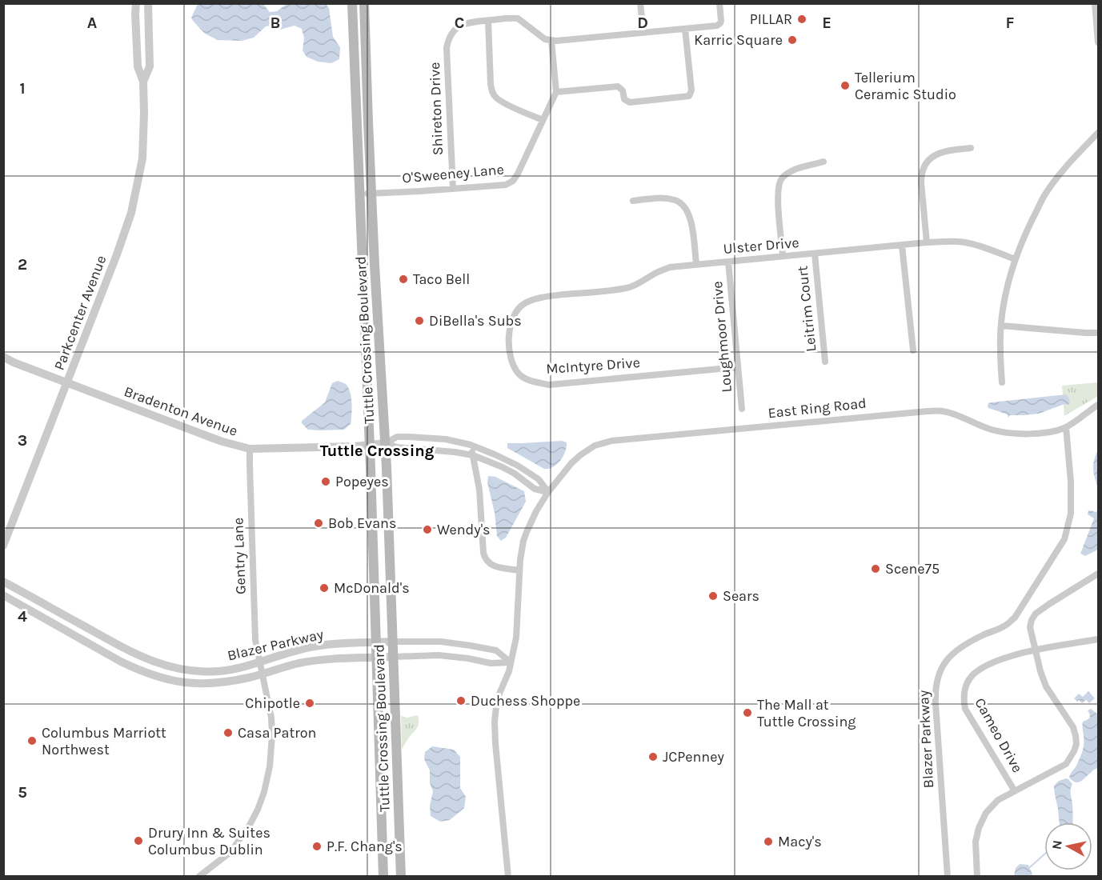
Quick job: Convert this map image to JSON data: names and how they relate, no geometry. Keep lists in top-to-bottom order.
{
  "streets": {
    "main road": ["Tuttle Crossing Boulevard"],
    "street": [
      "Shireton Drive",
      "O'Sweeney Lane",
      "Ulster Drive",
      "Leitrim Court",
      "Parkcenter Avenue",
      "Loughmoor Drive",
      "McIntyre Drive",
      "East Ring Road",
      "Bradenton Avenue",
      "Gentry Lane",
      "Blazer Parkway",
      "Cameo Drive"
    ]
  },
  "crossings": [
    ["Shireton Drive", "O'Sweeney Lane"],
    ["O'Sweeney Lane", "Tuttle Crossing Boulevard"],
    ["Ulster Drive", "Leitrim Court"],
    ["Ulster Drive", "Loughmoor Drive"],
    ["Ulster Drive", "McIntyre Drive"],
    ["Parkcenter Avenue", "Bradenton Avenue"],
    ["Loughmoor Drive", "McIntyre Drive"],
    ["Tuttle Crossing Boulevard", "Bradenton Avenue"],
    ["Tuttle Crossing Boulevard", "Blazer Parkway"],
    ["East Ring Road", "Bradenton Avenue"],
    ["East Ring Road", "Blazer Parkway"],
    ["Bradenton Avenue", "Gentry Lane"],
    ["Gentry Lane", "Blazer Parkway"]
  ],
  "districts": ["Tuttle Crossing"],
  "places": [
    "PILLAR",
    "Karric Square",
    "Tellerium Ceramic Studio",
    "Taco Bell",
    "DiBella's Subs",
    "Popeyes",
    "Bob Evans",
    "Wendy's",
    "Scene75",
    "McDonald's",
    "Sears",
    "Duchess Shoppe",
    "Chipotle",
    "The Mall at Tuttle Crossing",
    "Casa Patron",
    "Columbus Marriott Northwest",
    "JCPenney",
    "Drury Inn & Suites Columbus Dublin",
    "Macy's",
    "P.F. Chang's"
  ],
  "north": "left",
  "grid": {
    "columns": [
      "A",
      "B",
      "C",
      "D",
      "E",
      "F"
    ],
    "rows": [
      "1",
      "2",
      "3",
      "4",
      "5"
    ]
  }
}
